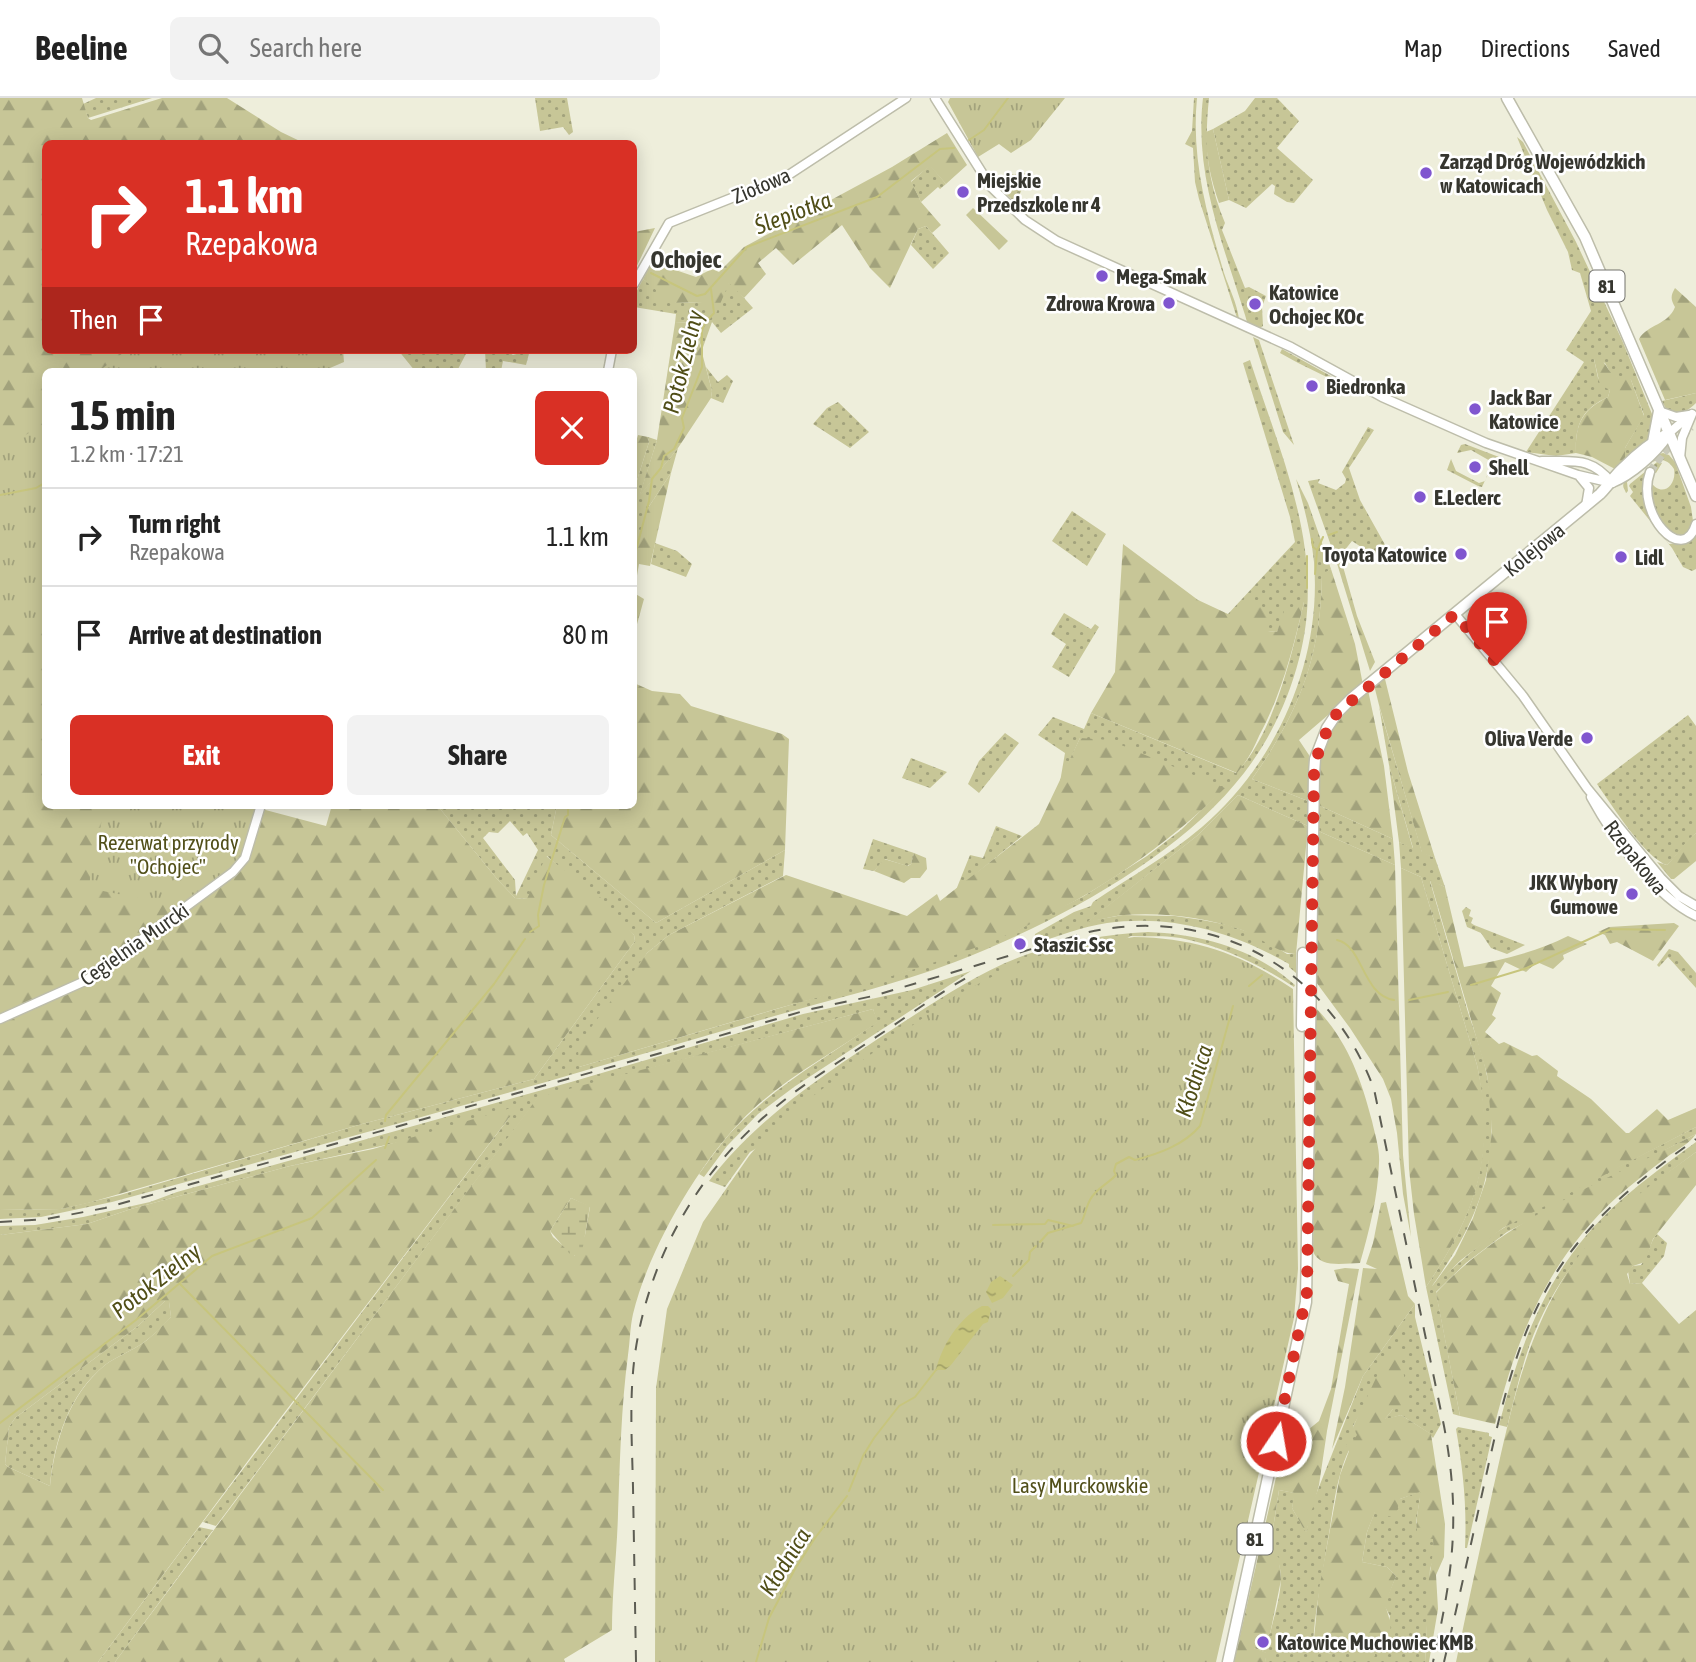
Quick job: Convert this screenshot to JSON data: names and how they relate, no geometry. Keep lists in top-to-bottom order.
{
  "streets": {
    "main road": ["81", "Kolejowa"],
    "street": ["Ziołowa", "Rzepakowa", "Cegielnia Murcki"]
  },
  "crossings": [
    ["81", "Kolejowa"],
    ["81", "Rzepakowa"],
    ["Kolejowa", "Rzepakowa"]
  ],
  "districts": ["Ochojec"],
  "water": ["Ślepiotka", "Potok Zielny", "Kłodnica"],
  "parks": ["Rezerwat przyrody \"Ochojec\"", "Lasy Murckowskie"],
  "places": [
    "Zarząd Dróg Wojewódzkich w Katowicach",
    "Miejskie Przedszkole nr 4",
    "Mega-Smak",
    "Zdrowa Krowa",
    "Katowice Ochojec KOc",
    "Biedronka",
    "Jack Bar Katowice",
    "Shell",
    "E.Leclerc",
    "Toyota Katowice",
    "Lidl",
    "Oliva Verde",
    "JKK Wybory Gumowe",
    "Staszic Ssc",
    "Katowice Muchowiec KMB"
  ],
  "page": {
    "header": "Beeline",
    "search": "Search here",
    "nav": ["Map", "Directions", "Saved"],
    "turn": ["1.1 km", "Rzepakowa"],
    "then": "Then",
    "heading": ["15 min", "1.2 km · 17:21"],
    "list": [
      {
        "name": "Turn right",
        "note": "Rzepakowa",
        "value": "1.1 km"
      },
      {
        "name": "Arrive at destination",
        "value": "80 m"
      }
    ],
    "buttons": ["Exit", "Share"]
  }
}
